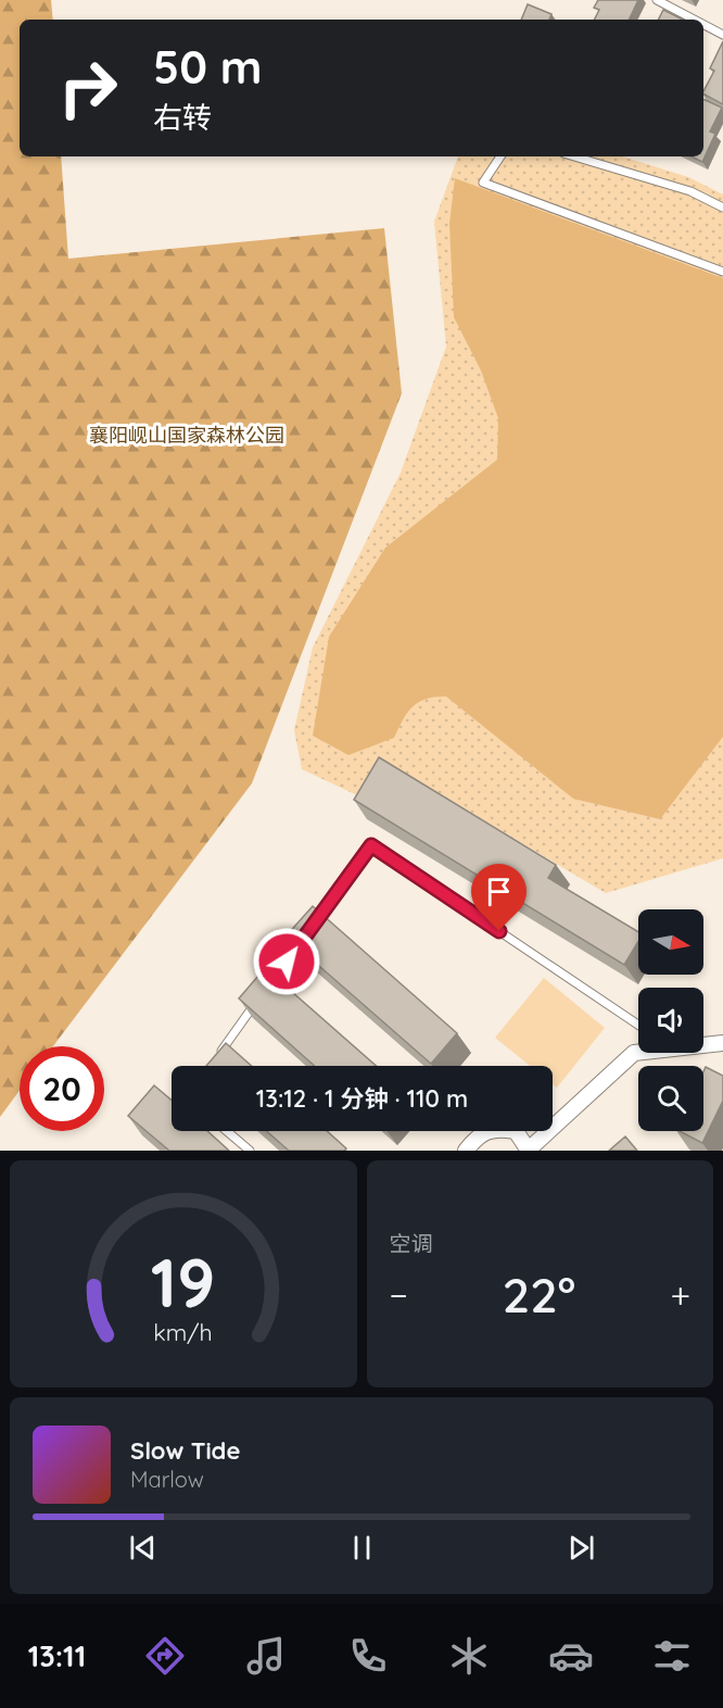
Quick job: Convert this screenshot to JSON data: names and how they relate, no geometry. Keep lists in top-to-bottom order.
{
  "parks": ["襄阳岘山国家森林公园"],
  "north": "right",
  "page": {
    "turn": ["50 m", "右转"],
    "limit": "20",
    "trip": "13:12 · 1 分钟 · 110 m",
    "tile": "空调",
    "heat": ["−", "22°", "+"],
    "song": ["Slow Tide", "Marlow"],
    "tabs": "13:11",
    "gauge": ["19", "km/h"]
  }
}
